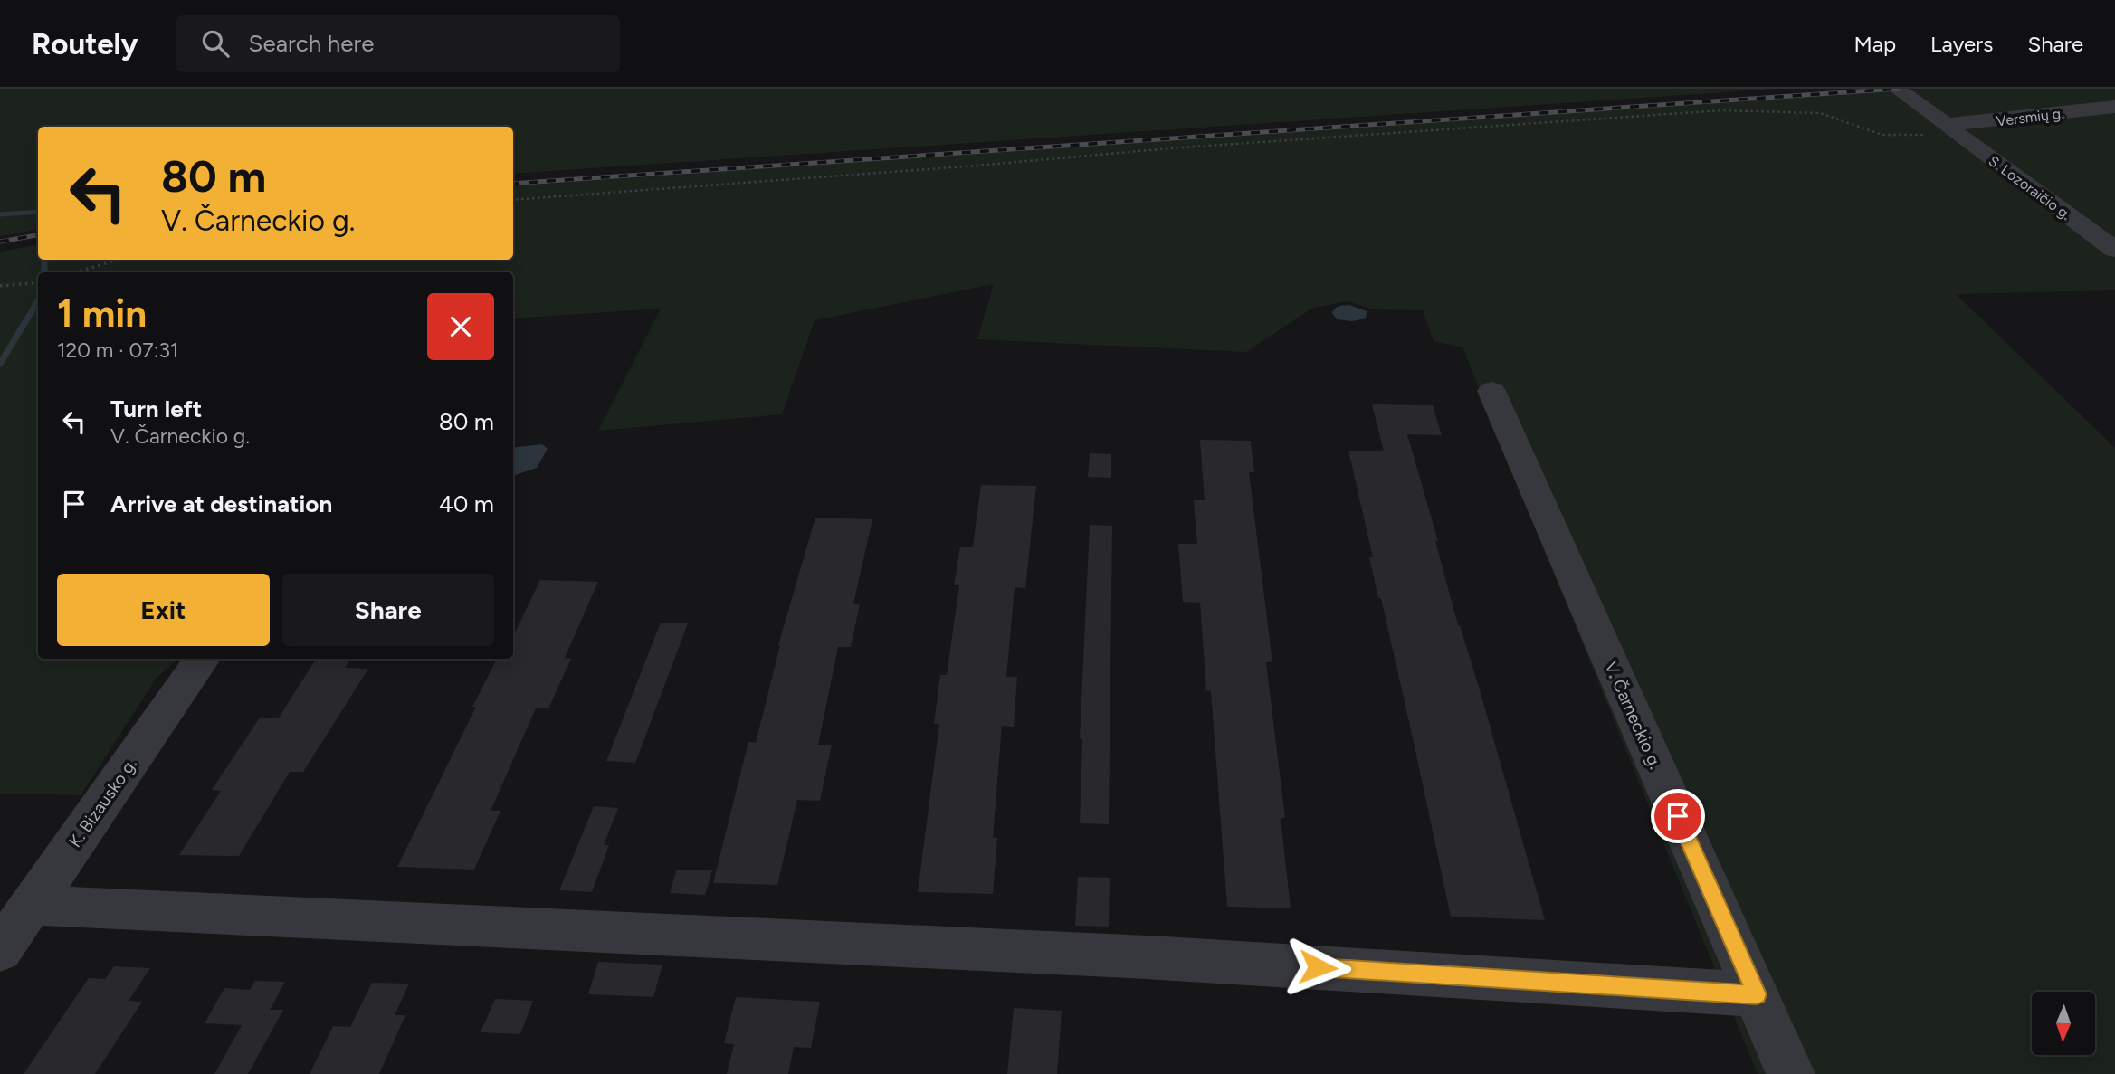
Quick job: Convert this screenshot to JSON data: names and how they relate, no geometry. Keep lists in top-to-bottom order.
{
  "streets": {
    "street": [
      "Versmių g.",
      "S. Lozoraičio g.",
      "V. Čarneckio g.",
      "K. Bizausko g."
    ]
  },
  "crossings": [
    ["Versmių g.", "S. Lozoraičio g."]
  ],
  "north": "bottom",
  "page": {
    "header": "Routely",
    "search": "Search here",
    "nav": ["Map", "Layers", "Share"],
    "turn": ["80 m", "V. Čarneckio g."],
    "heading": ["1 min", "120 m · 07:31"],
    "list": [
      {
        "name": "Turn left",
        "note": "V. Čarneckio g.",
        "value": "80 m"
      },
      {
        "name": "Arrive at destination",
        "value": "40 m"
      }
    ],
    "buttons": ["Exit", "Share"]
  }
}
